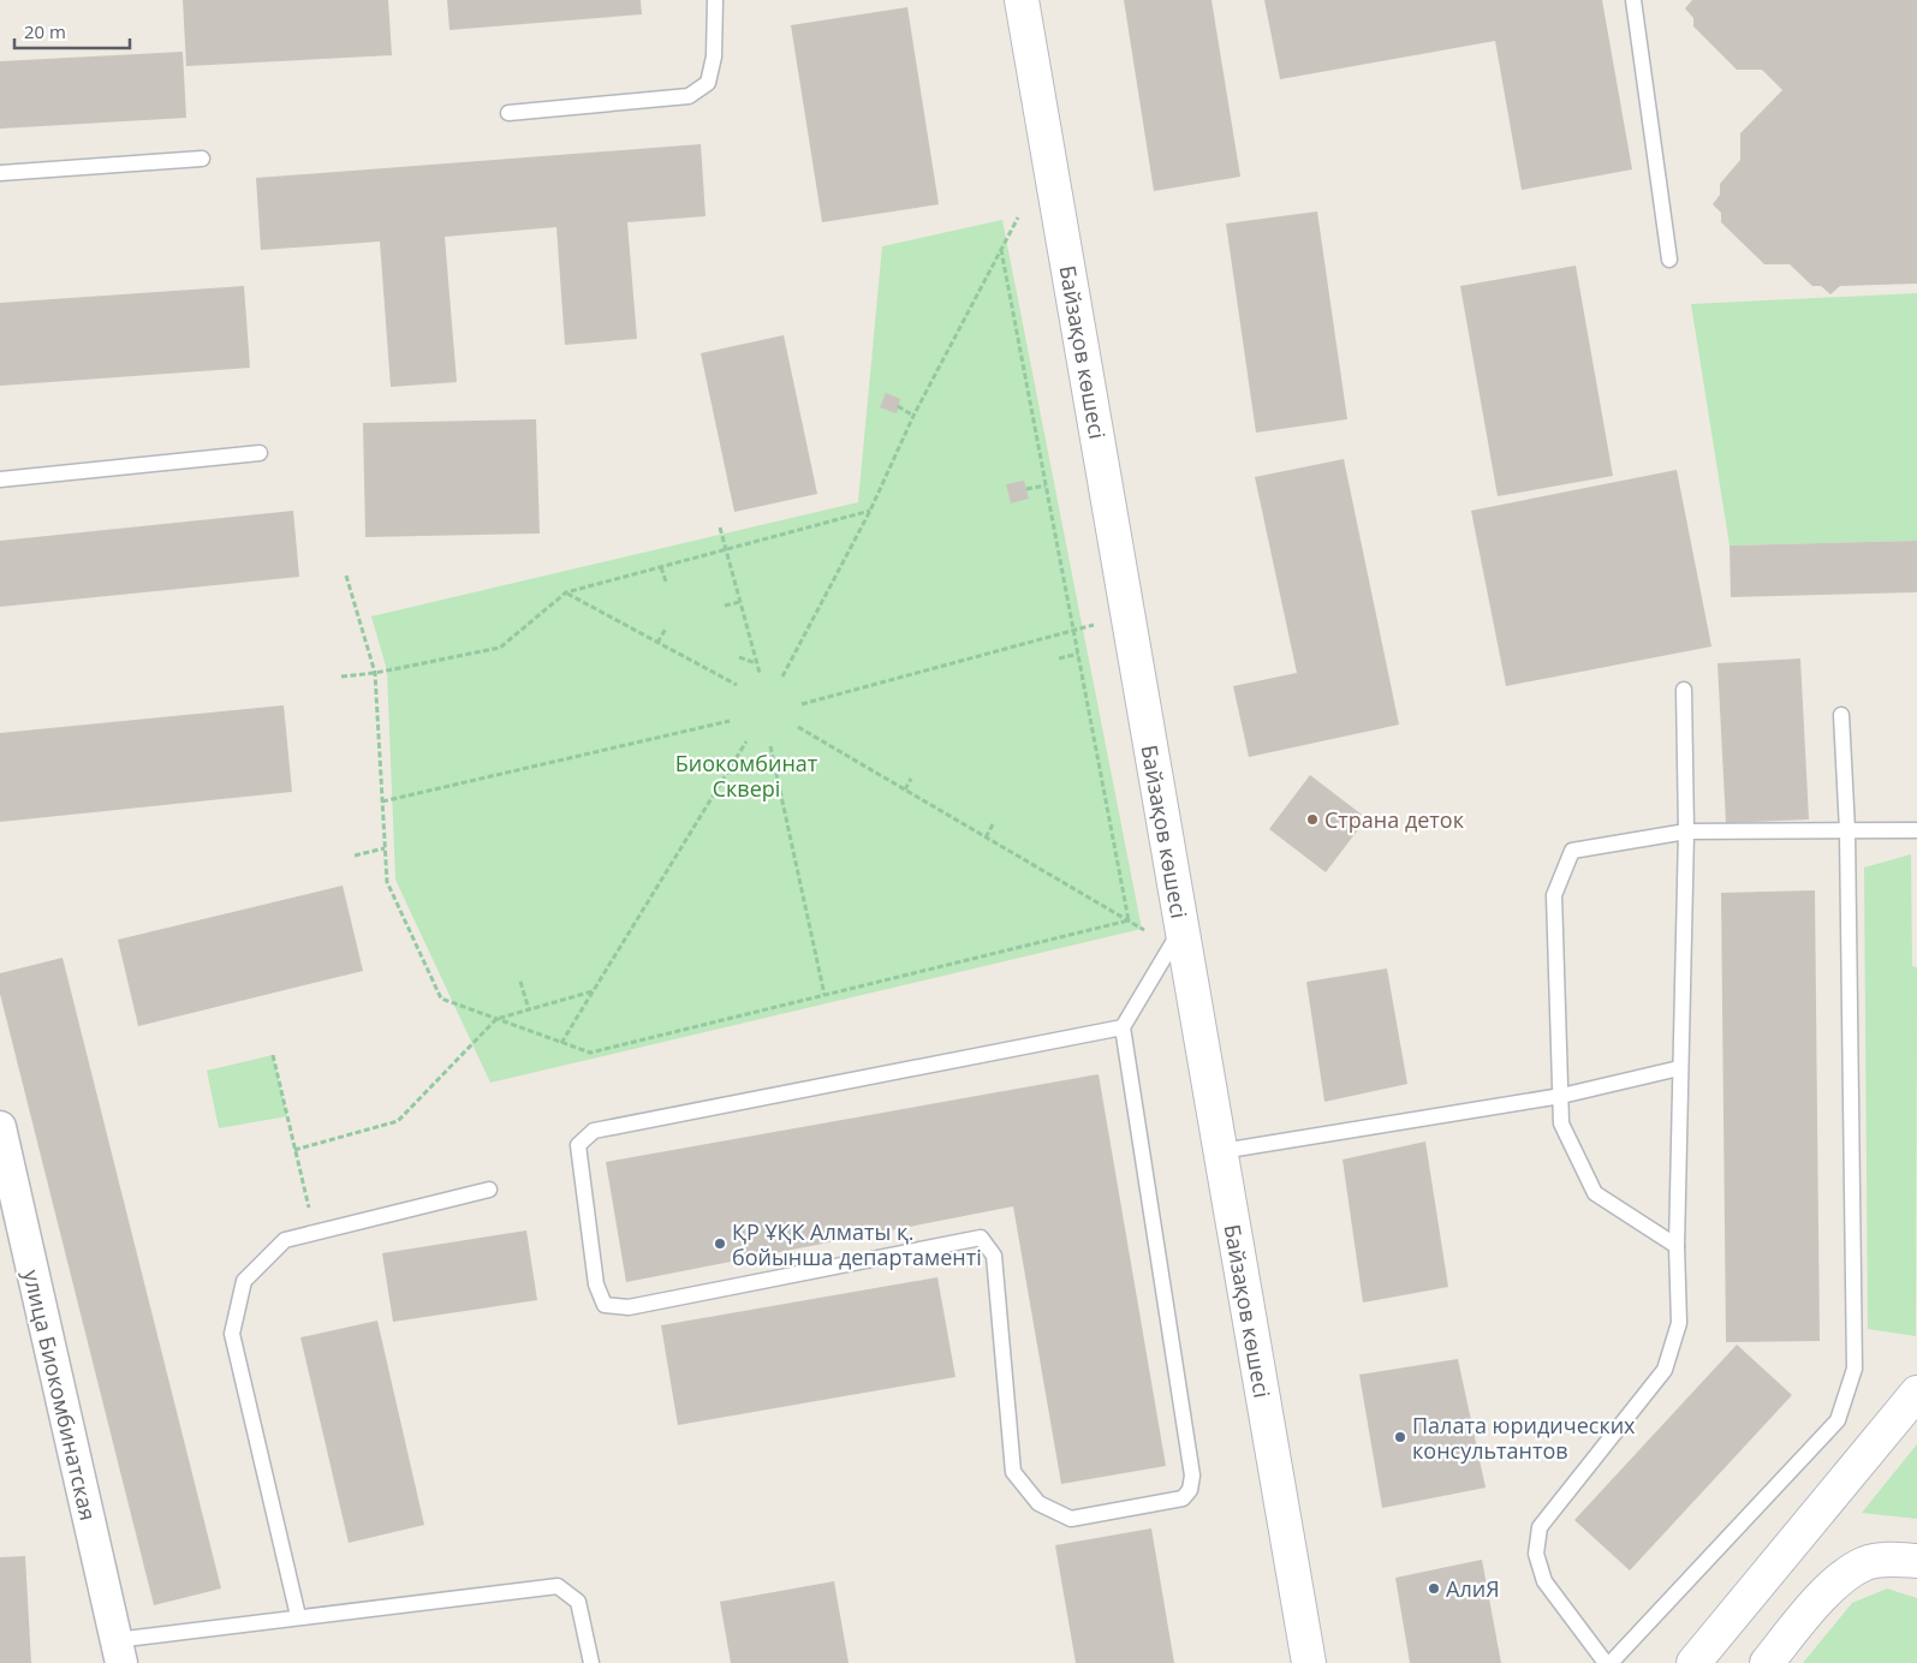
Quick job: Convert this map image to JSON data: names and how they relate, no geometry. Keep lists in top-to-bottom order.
{
  "streets": {
    "street": ["Байзақов көшесі", "улица Биокомбинатская"]
  },
  "parks": ["Биокомбинат Сквері"],
  "places": [
    "Страна деток",
    "ҚР ҰҚК Алматы қ. бойынша департаменті",
    "Палата юридических консультантов",
    "АлиЯ"
  ],
  "scale_bar": "20 m"
}
